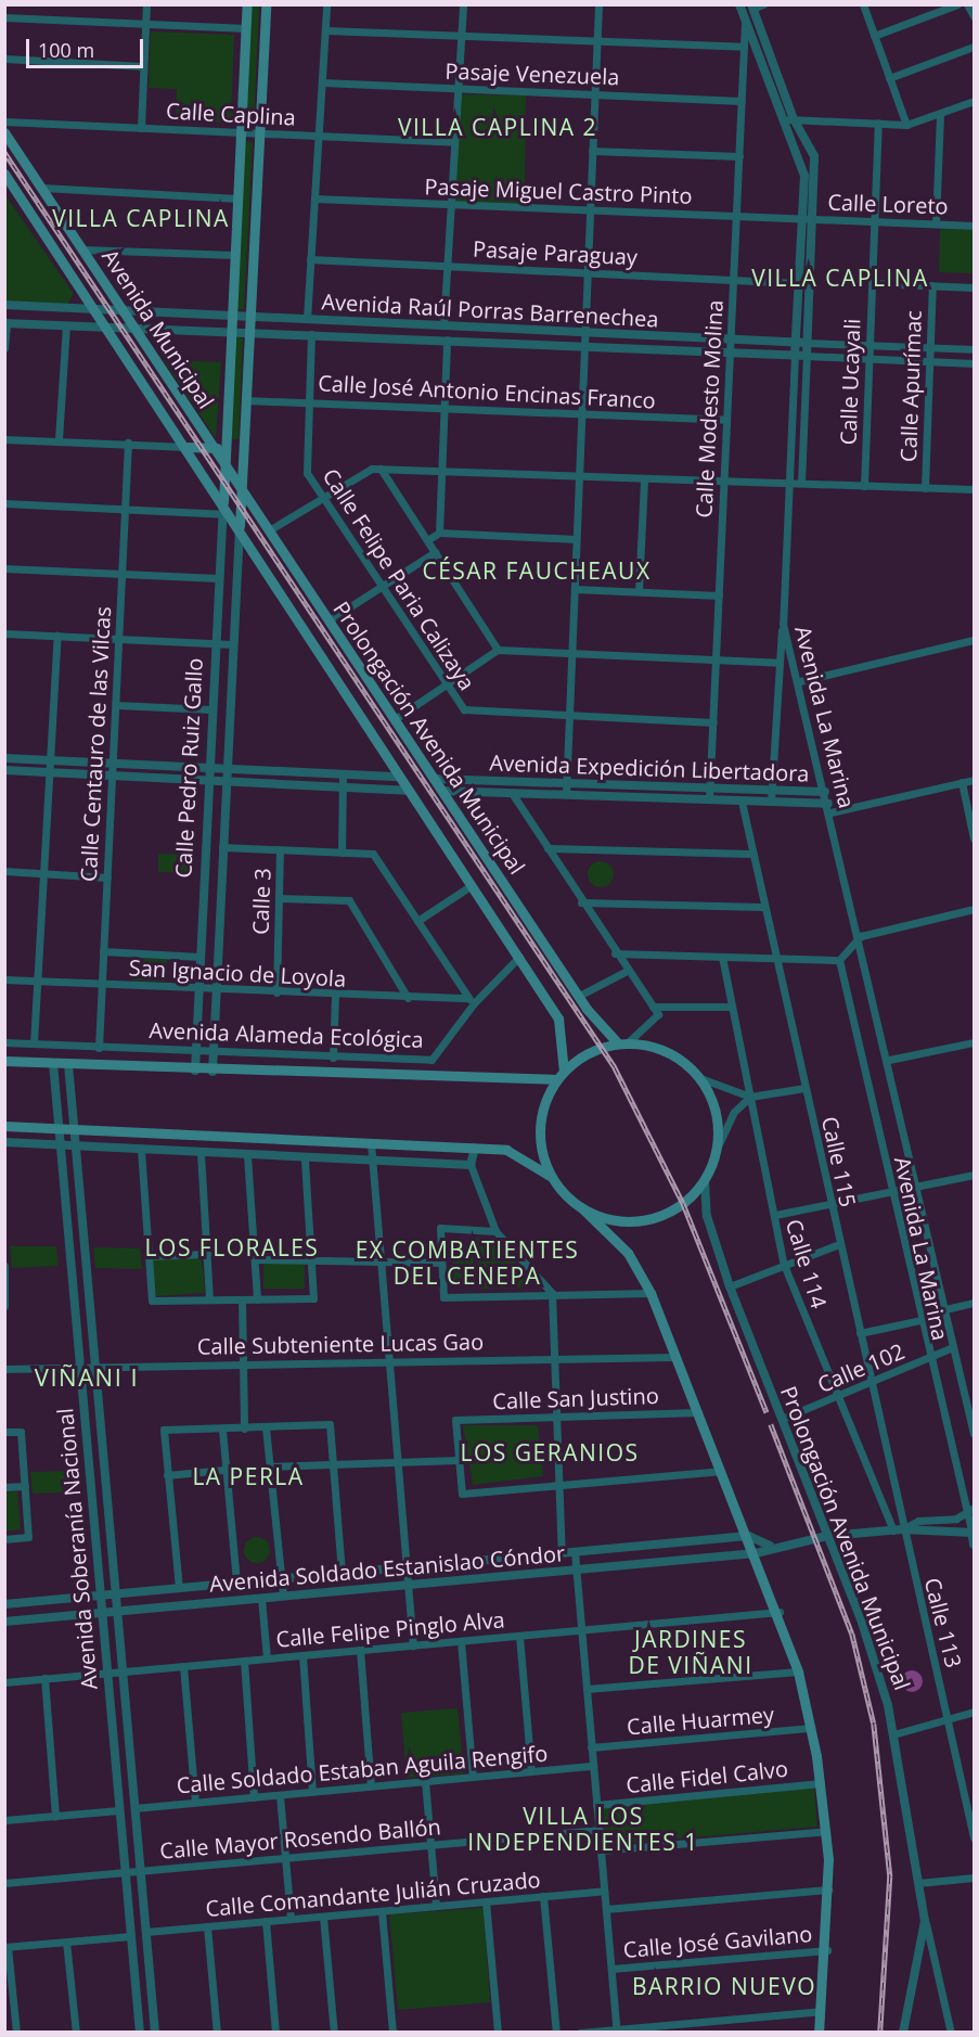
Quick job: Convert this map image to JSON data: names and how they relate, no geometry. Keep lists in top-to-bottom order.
{
  "streets": {
    "main road": [
      "Avenida Municipal",
      "Prolongación Avenida Municipal",
      "Calle Pedro Ruiz Gallo",
      "Avenida Alameda Ecológica"
    ],
    "street": [
      "Pasaje Venezuela",
      "Calle Caplina",
      "Pasaje Miguel Castro Pinto",
      "Calle Loreto",
      "Pasaje Paraguay",
      "Avenida Raúl Porras Barrenechea",
      "Calle Ucayali",
      "Calle Apurímac",
      "Calle José Antonio Encinas Franco",
      "Calle Modesto Molina",
      "Calle Felipe Paria Calizaya",
      "Avenida La Marina",
      "Calle Centauro de las Vilcas",
      "Avenida Expedición Libertadora",
      "Calle 3",
      "San Ignacio de Loyola",
      "Calle 115",
      "Calle 114",
      "Calle Subteniente Lucas Gao",
      "Calle 102",
      "Calle San Justino",
      "Avenida Soberanía Nacional",
      "Avenida Soldado Estanislao Cóndor",
      "Calle 113",
      "Calle Felipe Pinglo Alva",
      "Calle Huarmey",
      "Calle Soldado Estaban Aguila Rengifo",
      "Calle Fidel Calvo",
      "Calle Mayor Rosendo Ballón",
      "Calle Comandante Julián Cruzado",
      "Calle José Gavilano"
    ]
  },
  "crossings": [
    ["Pasaje Venezuela", "Calle Modesto Molina"],
    ["Calle Caplina", "Calle Pedro Ruiz Gallo"],
    ["Pasaje Miguel Castro Pinto", "Calle Loreto"],
    ["Pasaje Miguel Castro Pinto", "Calle Modesto Molina"],
    ["Pasaje Miguel Castro Pinto", "Avenida La Marina"],
    ["Calle Loreto", "Calle Ucayali"],
    ["Calle Loreto", "Avenida La Marina"],
    ["Pasaje Paraguay", "Calle Modesto Molina"],
    ["Pasaje Paraguay", "Avenida La Marina"],
    ["Avenida Raúl Porras Barrenechea", "Avenida Municipal"],
    ["Avenida Raúl Porras Barrenechea", "Calle Ucayali"],
    ["Avenida Raúl Porras Barrenechea", "Calle Apurímac"],
    ["Avenida Raúl Porras Barrenechea", "Calle Modesto Molina"],
    ["Avenida Raúl Porras Barrenechea", "Calle Felipe Paria Calizaya"],
    ["Avenida Raúl Porras Barrenechea", "Avenida La Marina"],
    ["Avenida Raúl Porras Barrenechea", "Calle Pedro Ruiz Gallo"],
    ["Avenida Municipal", "Prolongación Avenida Municipal"],
    ["Calle José Antonio Encinas Franco", "Calle Modesto Molina"],
    ["Calle José Antonio Encinas Franco", "Calle Felipe Paria Calizaya"],
    ["Calle José Antonio Encinas Franco", "Calle Pedro Ruiz Gallo"],
    ["Calle Modesto Molina", "Calle Felipe Paria Calizaya"],
    ["Calle Modesto Molina", "Avenida La Marina"],
    ["Calle Modesto Molina", "Avenida Expedición Libertadora"],
    ["Avenida La Marina", "Avenida Expedición Libertadora"],
    ["Avenida La Marina", "Calle 102"],
    ["Avenida La Marina", "Avenida Soldado Estanislao Cóndor"],
    ["Prolongación Avenida Municipal", "Calle Pedro Ruiz Gallo"],
    ["Prolongación Avenida Municipal", "Avenida Expedición Libertadora"],
    ["Prolongación Avenida Municipal", "Avenida Alameda Ecológica"],
    ["Prolongación Avenida Municipal", "Calle Subteniente Lucas Gao"],
    ["Prolongación Avenida Municipal", "Calle 102"],
    ["Prolongación Avenida Municipal", "Calle San Justino"],
    ["Prolongación Avenida Municipal", "Avenida Soldado Estanislao Cóndor"],
    ["Prolongación Avenida Municipal", "Calle Felipe Pinglo Alva"],
    ["Prolongación Avenida Municipal", "Calle Huarmey"],
    ["Prolongación Avenida Municipal", "Calle Fidel Calvo"],
    ["Prolongación Avenida Municipal", "Calle José Gavilano"],
    ["Calle Centauro de las Vilcas", "San Ignacio de Loyola"],
    ["Calle Centauro de las Vilcas", "Avenida Alameda Ecológica"],
    ["Calle Pedro Ruiz Gallo", "San Ignacio de Loyola"],
    ["Calle Pedro Ruiz Gallo", "Avenida Alameda Ecológica"],
    ["Avenida Expedición Libertadora", "Calle 115"],
    ["Calle 3", "San Ignacio de Loyola"],
    ["San Ignacio de Loyola", "Avenida Alameda Ecológica"],
    ["Avenida Alameda Ecológica", "Avenida Soberanía Nacional"],
    ["Calle 115", "Calle 114"],
    ["Calle 115", "Calle 102"],
    ["Calle 115", "Avenida Soldado Estanislao Cóndor"],
    ["Calle 115", "Calle 113"],
    ["Calle 114", "Calle 102"],
    ["Calle 114", "Avenida Soldado Estanislao Cóndor"],
    ["Calle 114", "Calle 113"],
    ["Calle Subteniente Lucas Gao", "Avenida Soberanía Nacional"],
    ["Avenida Soberanía Nacional", "Avenida Soldado Estanislao Cóndor"],
    ["Avenida Soberanía Nacional", "Calle Felipe Pinglo Alva"],
    ["Avenida Soberanía Nacional", "Calle Soldado Estaban Aguila Rengifo"],
    ["Avenida Soberanía Nacional", "Calle Mayor Rosendo Ballón"],
    ["Avenida Soberanía Nacional", "Calle Comandante Julián Cruzado"],
    ["Avenida Soldado Estanislao Cóndor", "Calle 113"]
  ],
  "districts": [
    "VILLA CAPLINA 2",
    "VILLA CAPLINA",
    "VILLA CAPLINA",
    "CÉSAR FAUCHEAUX",
    "LOS FLORALES",
    "EX COMBATIENTES DEL CENEPA",
    "VIÑANI I",
    "LOS GERANIOS",
    "LA PERLA",
    "JARDINES DE VIÑANI",
    "VILLA LOS INDEPENDIENTES 1",
    "BARRIO NUEVO"
  ],
  "scale_bar": "100 m"
}
